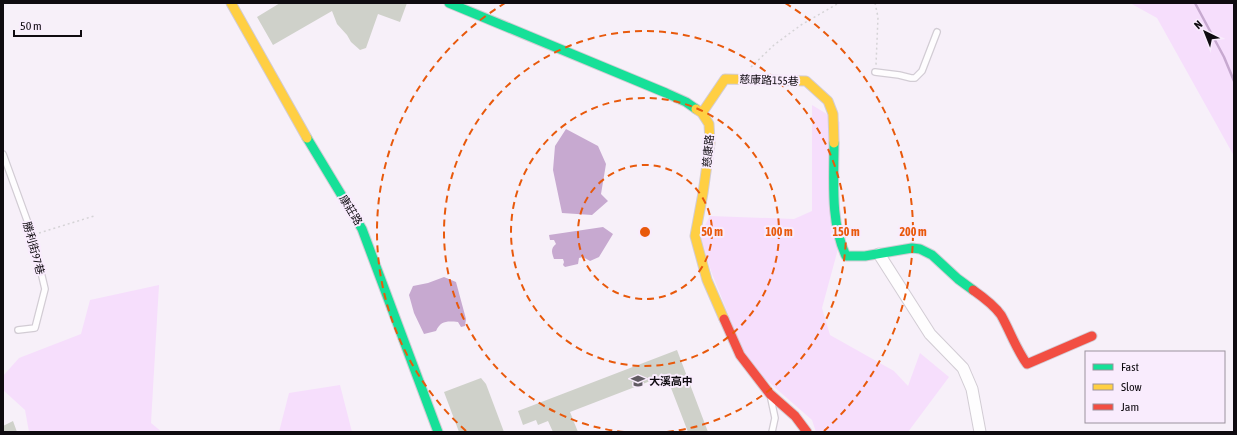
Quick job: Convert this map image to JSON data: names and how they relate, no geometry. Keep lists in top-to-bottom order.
{
  "streets": {
    "street": ["慈康路155巷", "慈康路", "康莊路"],
    "lane": ["勝利街97巷"]
  },
  "crossings": [
    ["慈康路155巷", "慈康路"]
  ],
  "places": {
    "school or university": ["大溪高中"]
  },
  "legend": ["Fast", "Slow", "Jam"],
  "scale_bar": "50 m",
  "north": "top left",
  "rings": [
    "50 m",
    "100 m",
    "150 m",
    "200 m"
  ]
}
